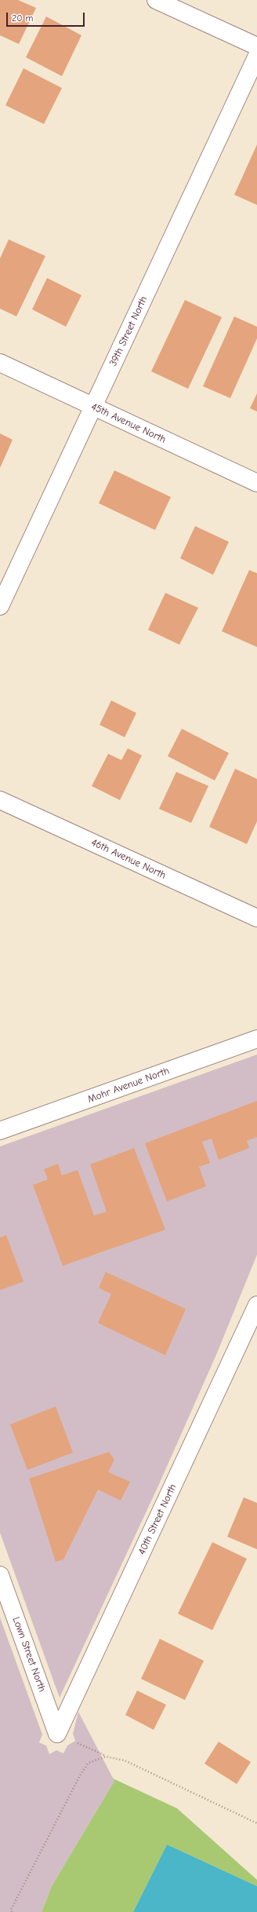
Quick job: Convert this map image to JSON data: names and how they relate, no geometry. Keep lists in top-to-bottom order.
{
  "streets": {
    "street": [
      "39th Street North",
      "45th Avenue North",
      "46th Avenue North",
      "Mohr Avenue North",
      "40th Street North",
      "Lown Street North"
    ]
  },
  "crossings": [
    ["39th Street North", "45th Avenue North"],
    ["40th Street North", "Lown Street North"]
  ],
  "scale_bar": "20 m"
}
